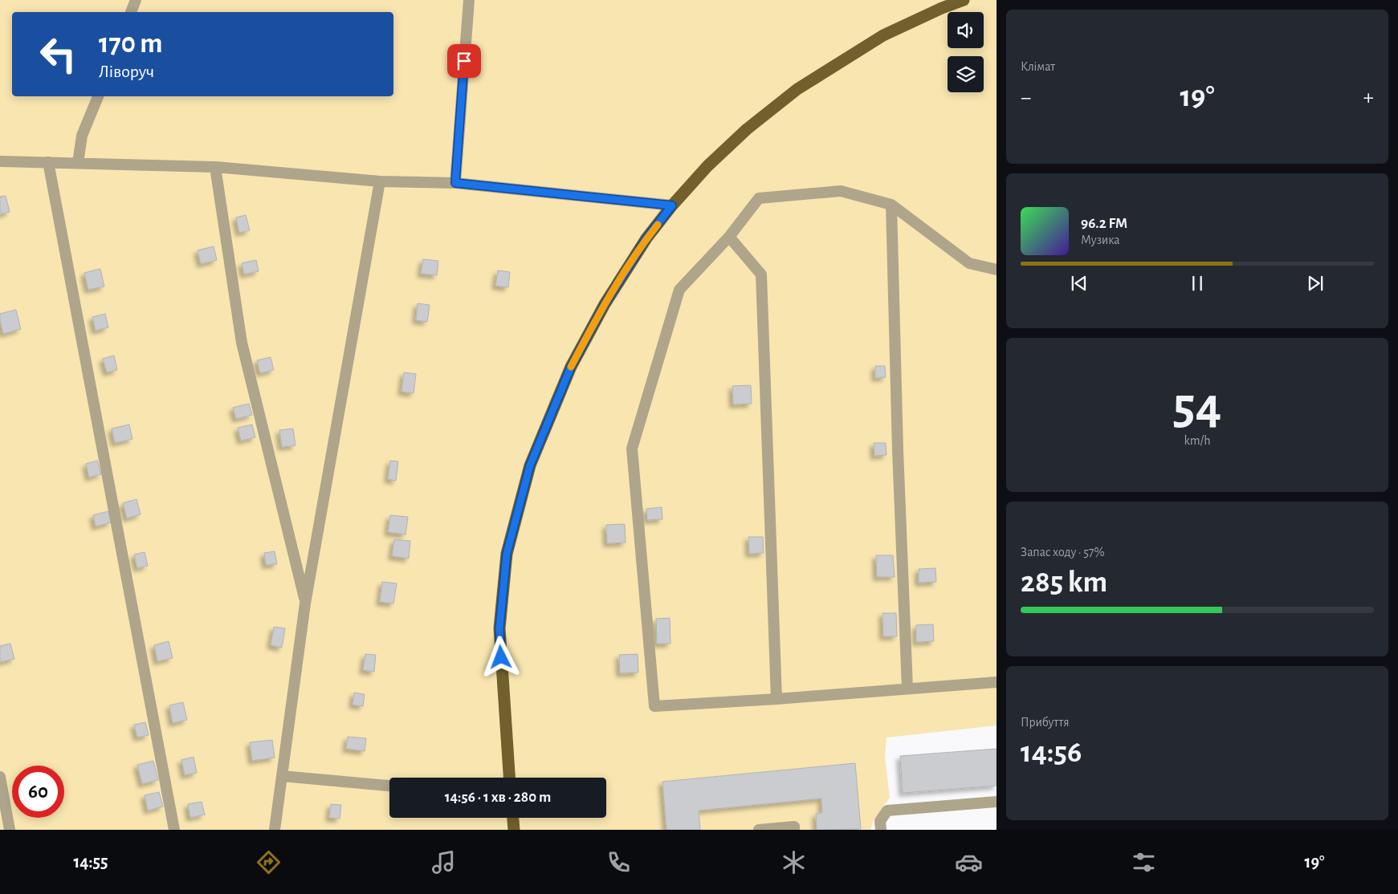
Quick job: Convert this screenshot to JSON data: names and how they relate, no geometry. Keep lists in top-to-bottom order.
{
  "page": {
    "tile": [
      "Клімат",
      ["54", "km/h"],
      ["Запас ходу · 57%", "285 km"],
      ["Прибуття", "14:56"]
    ],
    "turn": ["170 m", "Ліворуч"],
    "heat": ["−", "19°", "+"],
    "song": ["96.2 FM", "Музика"],
    "limit": "60",
    "trip": "14:56 · 1 хв · 280 m",
    "tabs": ["14:55", "19°"]
  }
}
